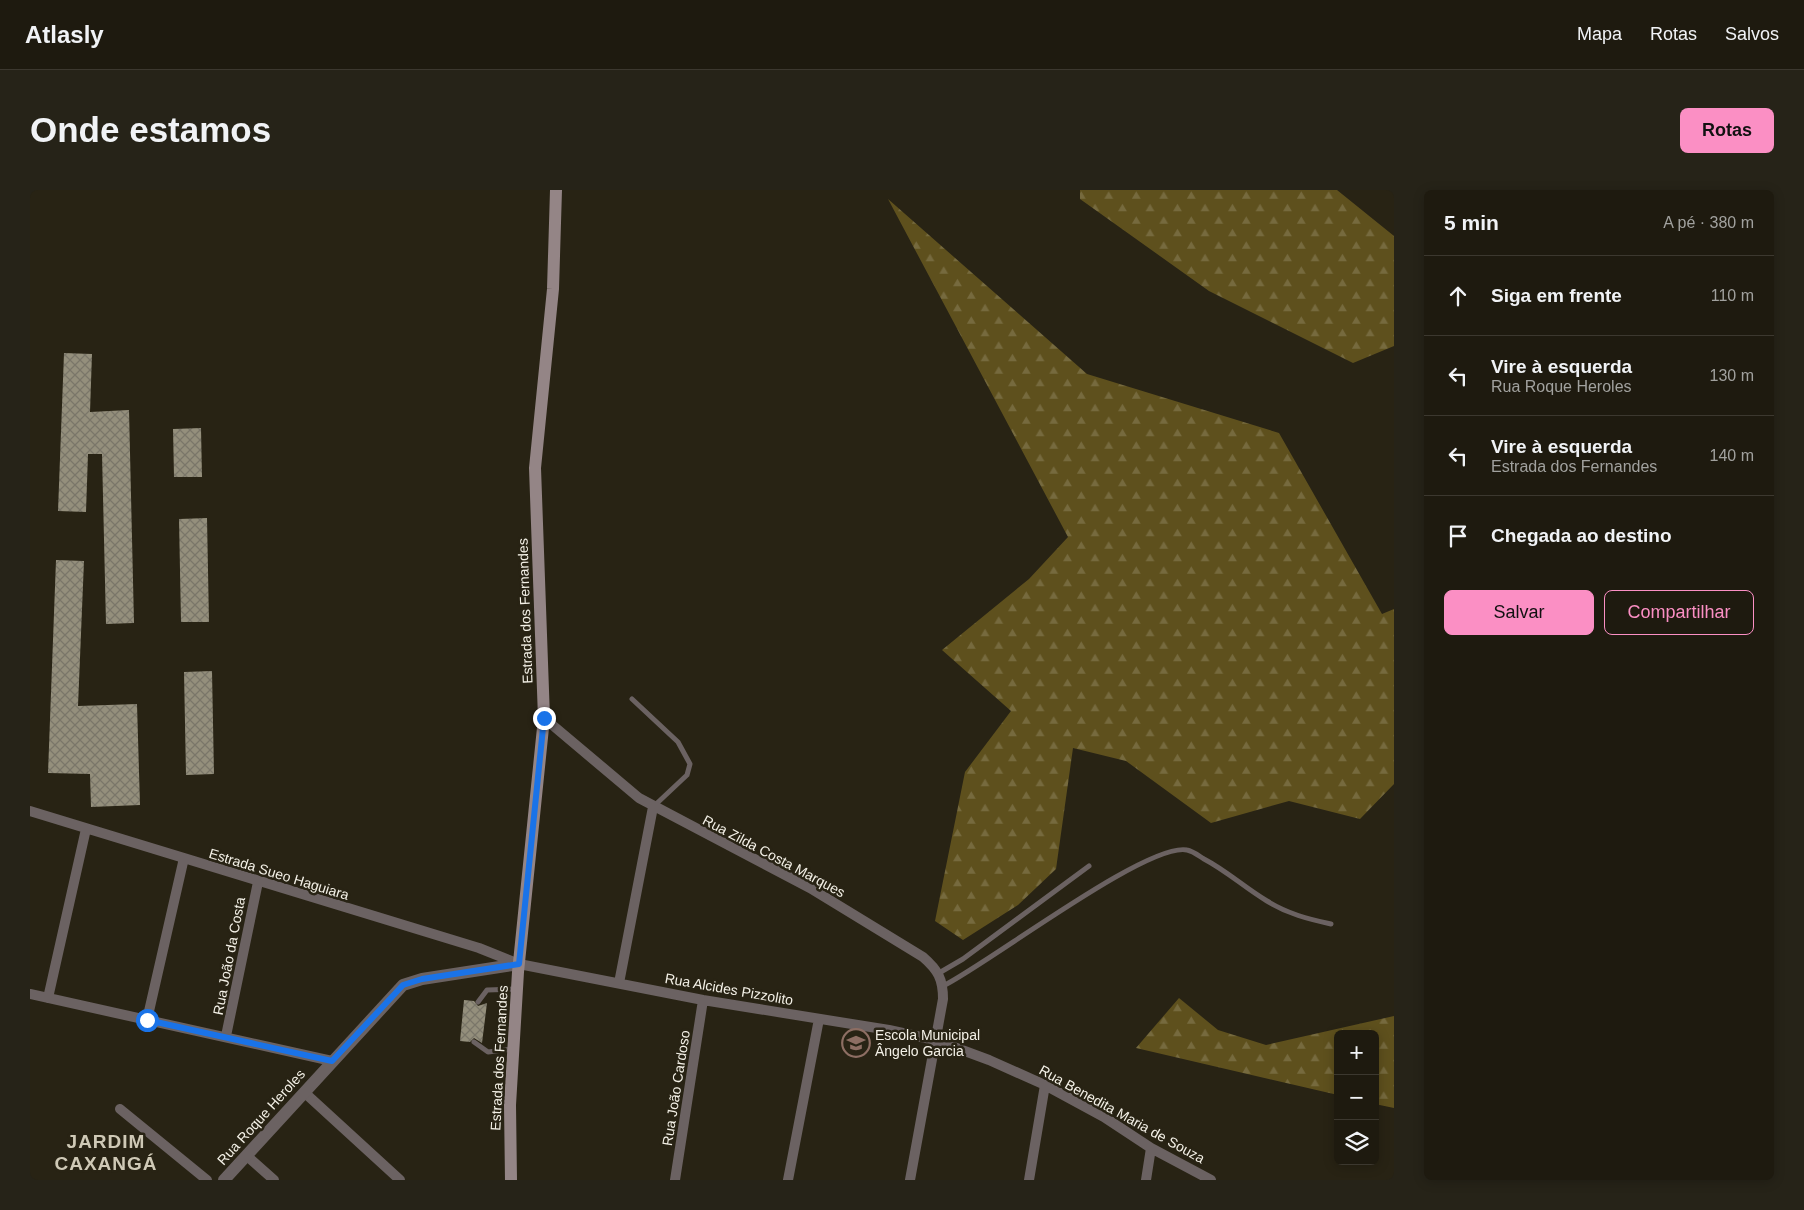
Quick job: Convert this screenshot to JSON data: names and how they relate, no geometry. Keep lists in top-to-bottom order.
{
  "streets": {
    "main road": ["Estrada dos Fernandes"],
    "street": [
      "Rua Zilda Costa Marques",
      "Estrada Sueo Haguiara",
      "Rua João da Costa",
      "Rua Alcides Pizzolito",
      "Rua João Cardoso",
      "Rua Benedita Maria de Souza",
      "Rua Roque Heroles"
    ]
  },
  "crossings": [
    ["Estrada dos Fernandes", "Rua Zilda Costa Marques"],
    ["Estrada dos Fernandes", "Estrada Sueo Haguiara"],
    ["Estrada dos Fernandes", "Rua Alcides Pizzolito"],
    ["Estrada dos Fernandes", "Rua Roque Heroles"],
    ["Rua Zilda Costa Marques", "Rua Alcides Pizzolito"],
    ["Rua Zilda Costa Marques", "Rua Benedita Maria de Souza"],
    ["Estrada Sueo Haguiara", "Rua João da Costa"],
    ["Estrada Sueo Haguiara", "Rua Alcides Pizzolito"],
    ["Estrada Sueo Haguiara", "Rua Roque Heroles"],
    ["Rua Alcides Pizzolito", "Rua João Cardoso"],
    ["Rua Alcides Pizzolito", "Rua Benedita Maria de Souza"],
    ["Rua Alcides Pizzolito", "Rua Roque Heroles"]
  ],
  "districts": ["JARDIM CAXANGÁ"],
  "places": {
    "school or university": ["Escola Municipal Ângelo Garcia"]
  },
  "page": {
    "header": "Atlasly",
    "nav": ["Mapa", "Rotas", "Salvos"],
    "buttons": [
      "Rotas",
      ["Salvar", "Compartilhar"]
    ],
    "title": "Onde estamos",
    "heading": ["5 min", "A pé · 380 m"],
    "list": [
      ["Siga em frente", "110 m"],
      ["Vire à esquerda", "Rua Roque Heroles", "130 m"],
      ["Vire à esquerda", "Estrada dos Fernandes", "140 m"],
      "Chegada ao destino"
    ],
    "map_buttons": ["+", "−"]
  }
}
